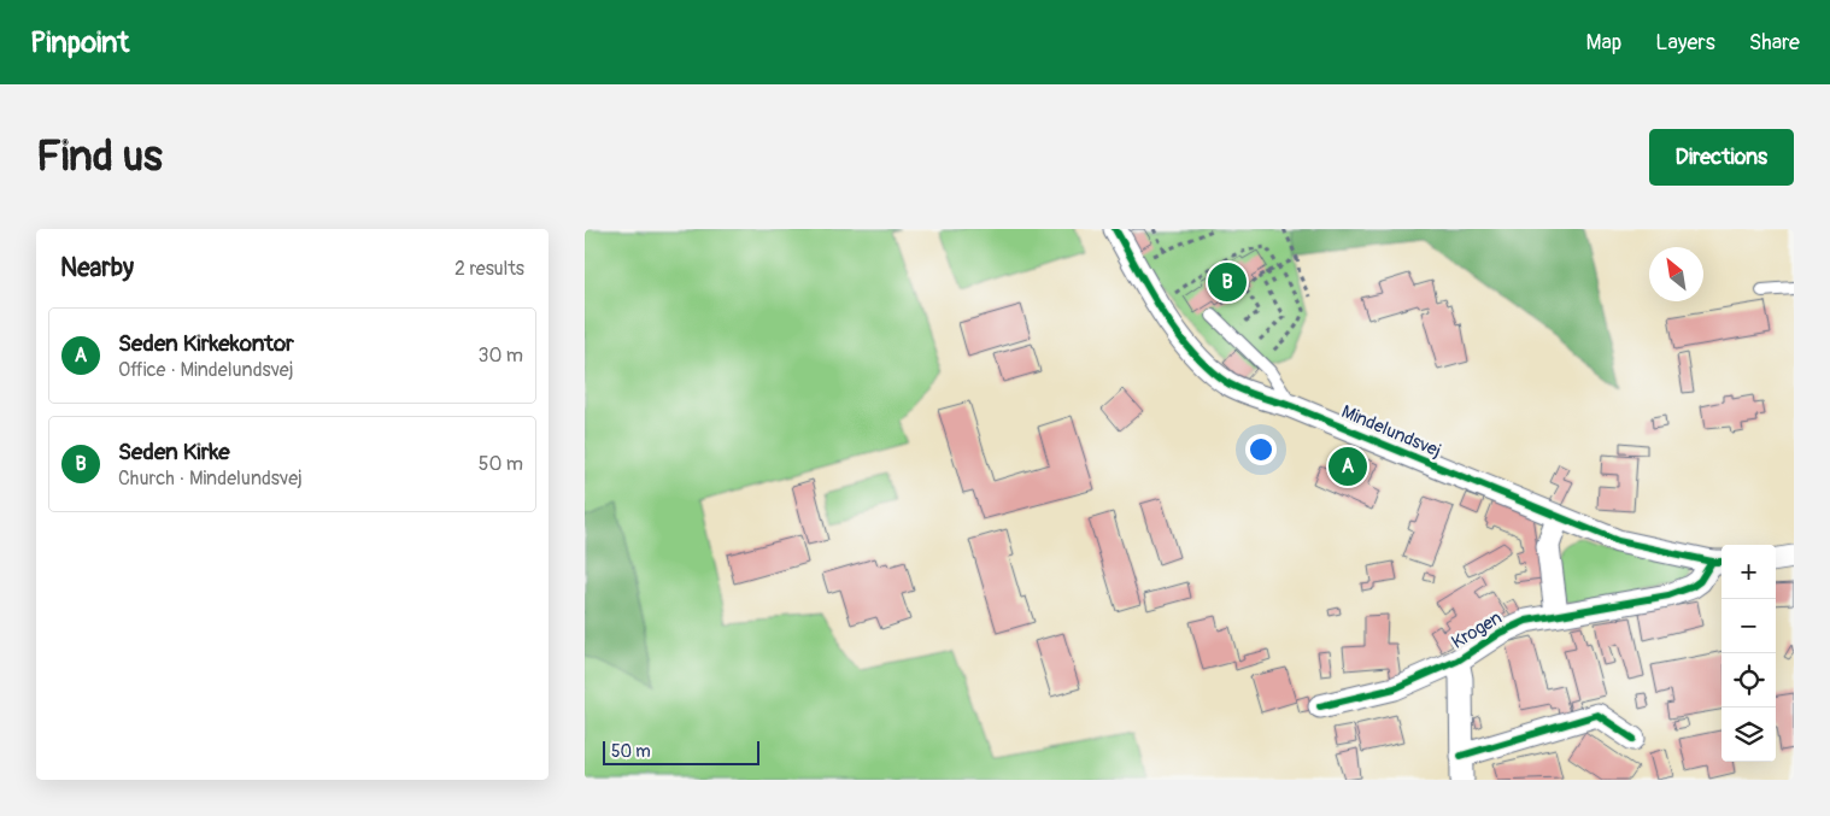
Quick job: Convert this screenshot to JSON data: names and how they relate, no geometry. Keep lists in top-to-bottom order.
{
  "streets": {
    "street": ["Mindelundsvej", "Krogen"]
  },
  "crossings": [
    ["Mindelundsvej", "Krogen"]
  ],
  "scale_bar": "50 m",
  "north": "top left",
  "page": {
    "header": "Pinpoint",
    "nav": ["Map", "Layers", "Share"],
    "buttons": "Directions",
    "title": "Find us",
    "heading": ["Nearby", "2 results"],
    "pins": ["B", "A"],
    "list": [
      {
        "mark": "A",
        "name": "Seden Kirkekontor",
        "note": "Office · Mindelundsvej",
        "value": "30 m"
      },
      {
        "mark": "B",
        "name": "Seden Kirke",
        "note": "Church · Mindelundsvej",
        "value": "50 m"
      }
    ],
    "map_buttons": ["+", "−"],
    "scale": "50 m"
  }
}
